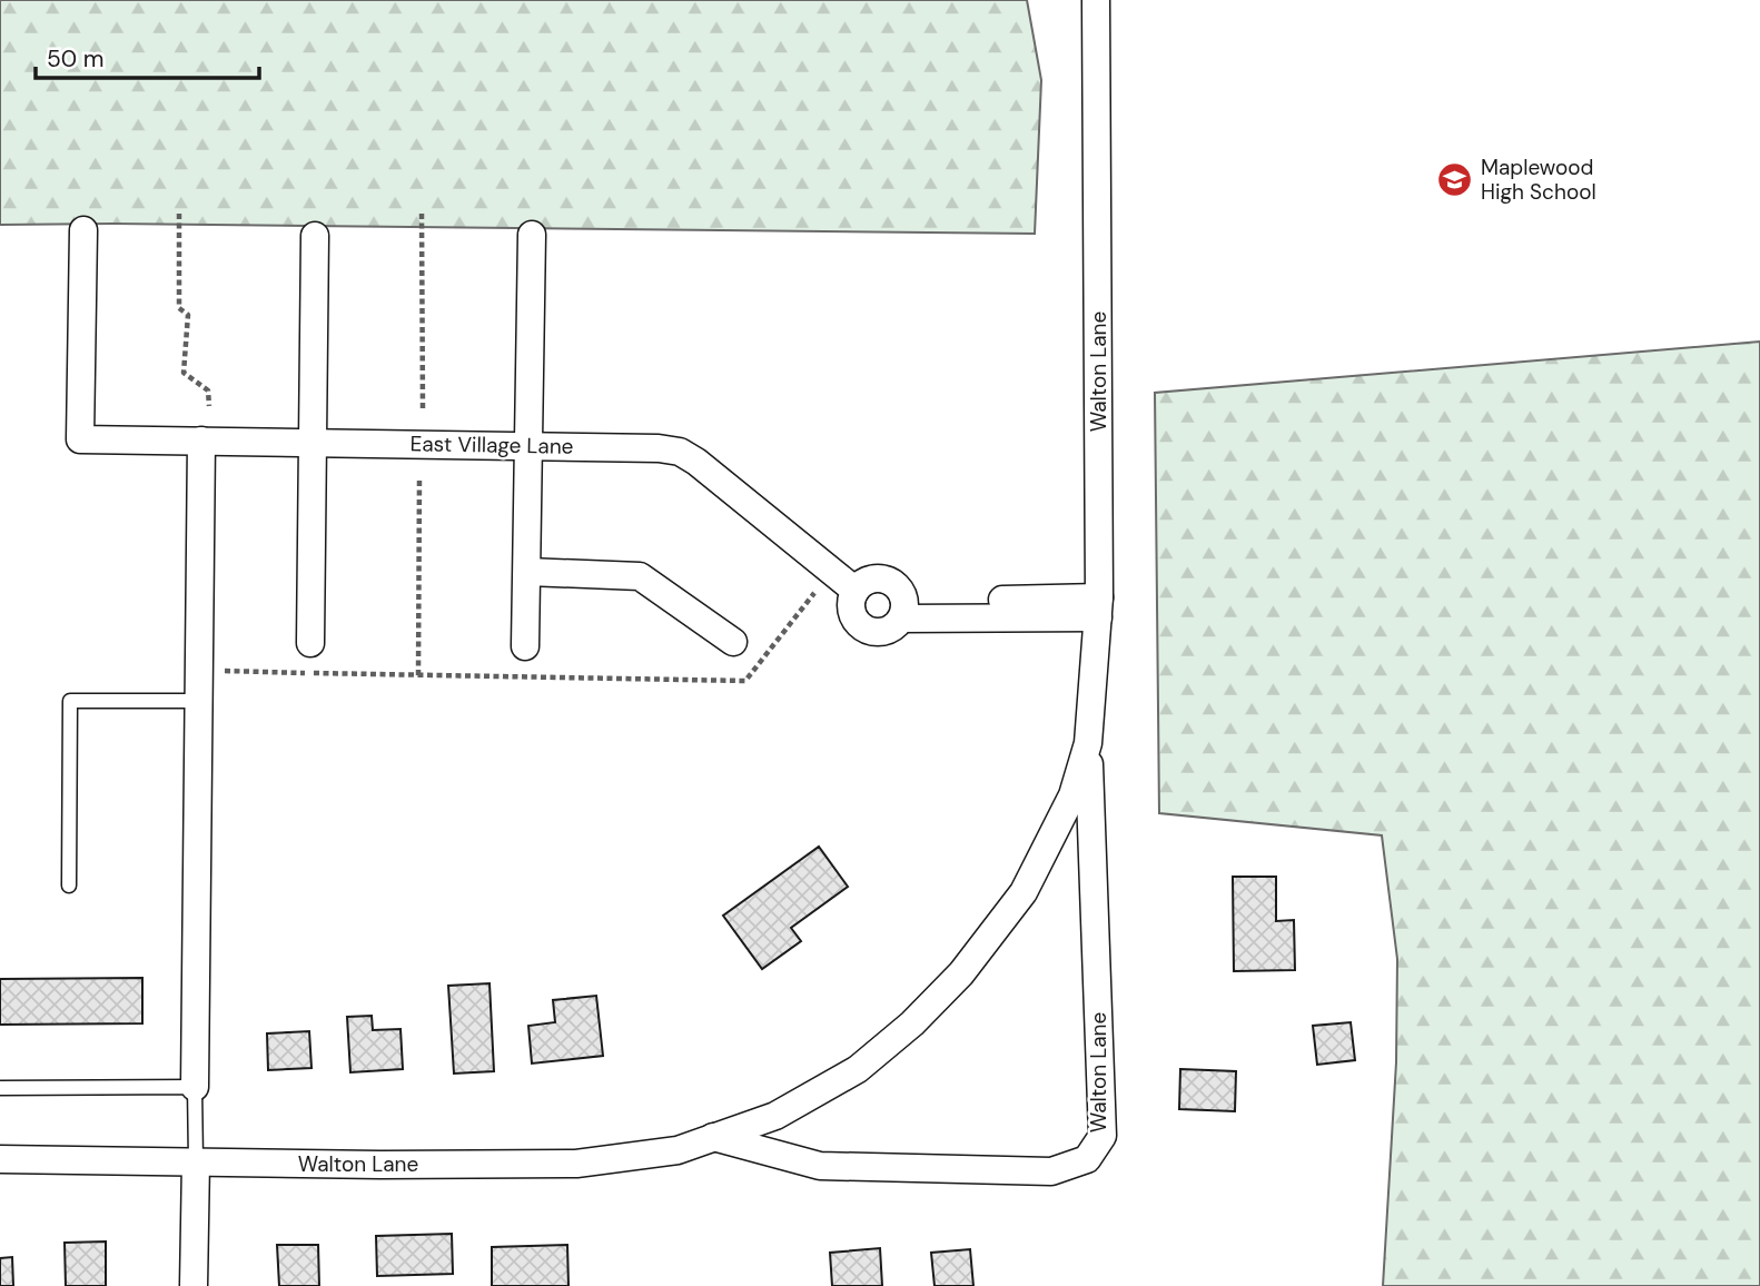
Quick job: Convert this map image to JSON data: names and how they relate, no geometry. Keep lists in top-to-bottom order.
{
  "streets": {
    "street": ["Walton Lane", "East Village Lane"]
  },
  "places": {
    "school or university": ["Maplewood High School"]
  },
  "scale_bar": "50 m"
}
